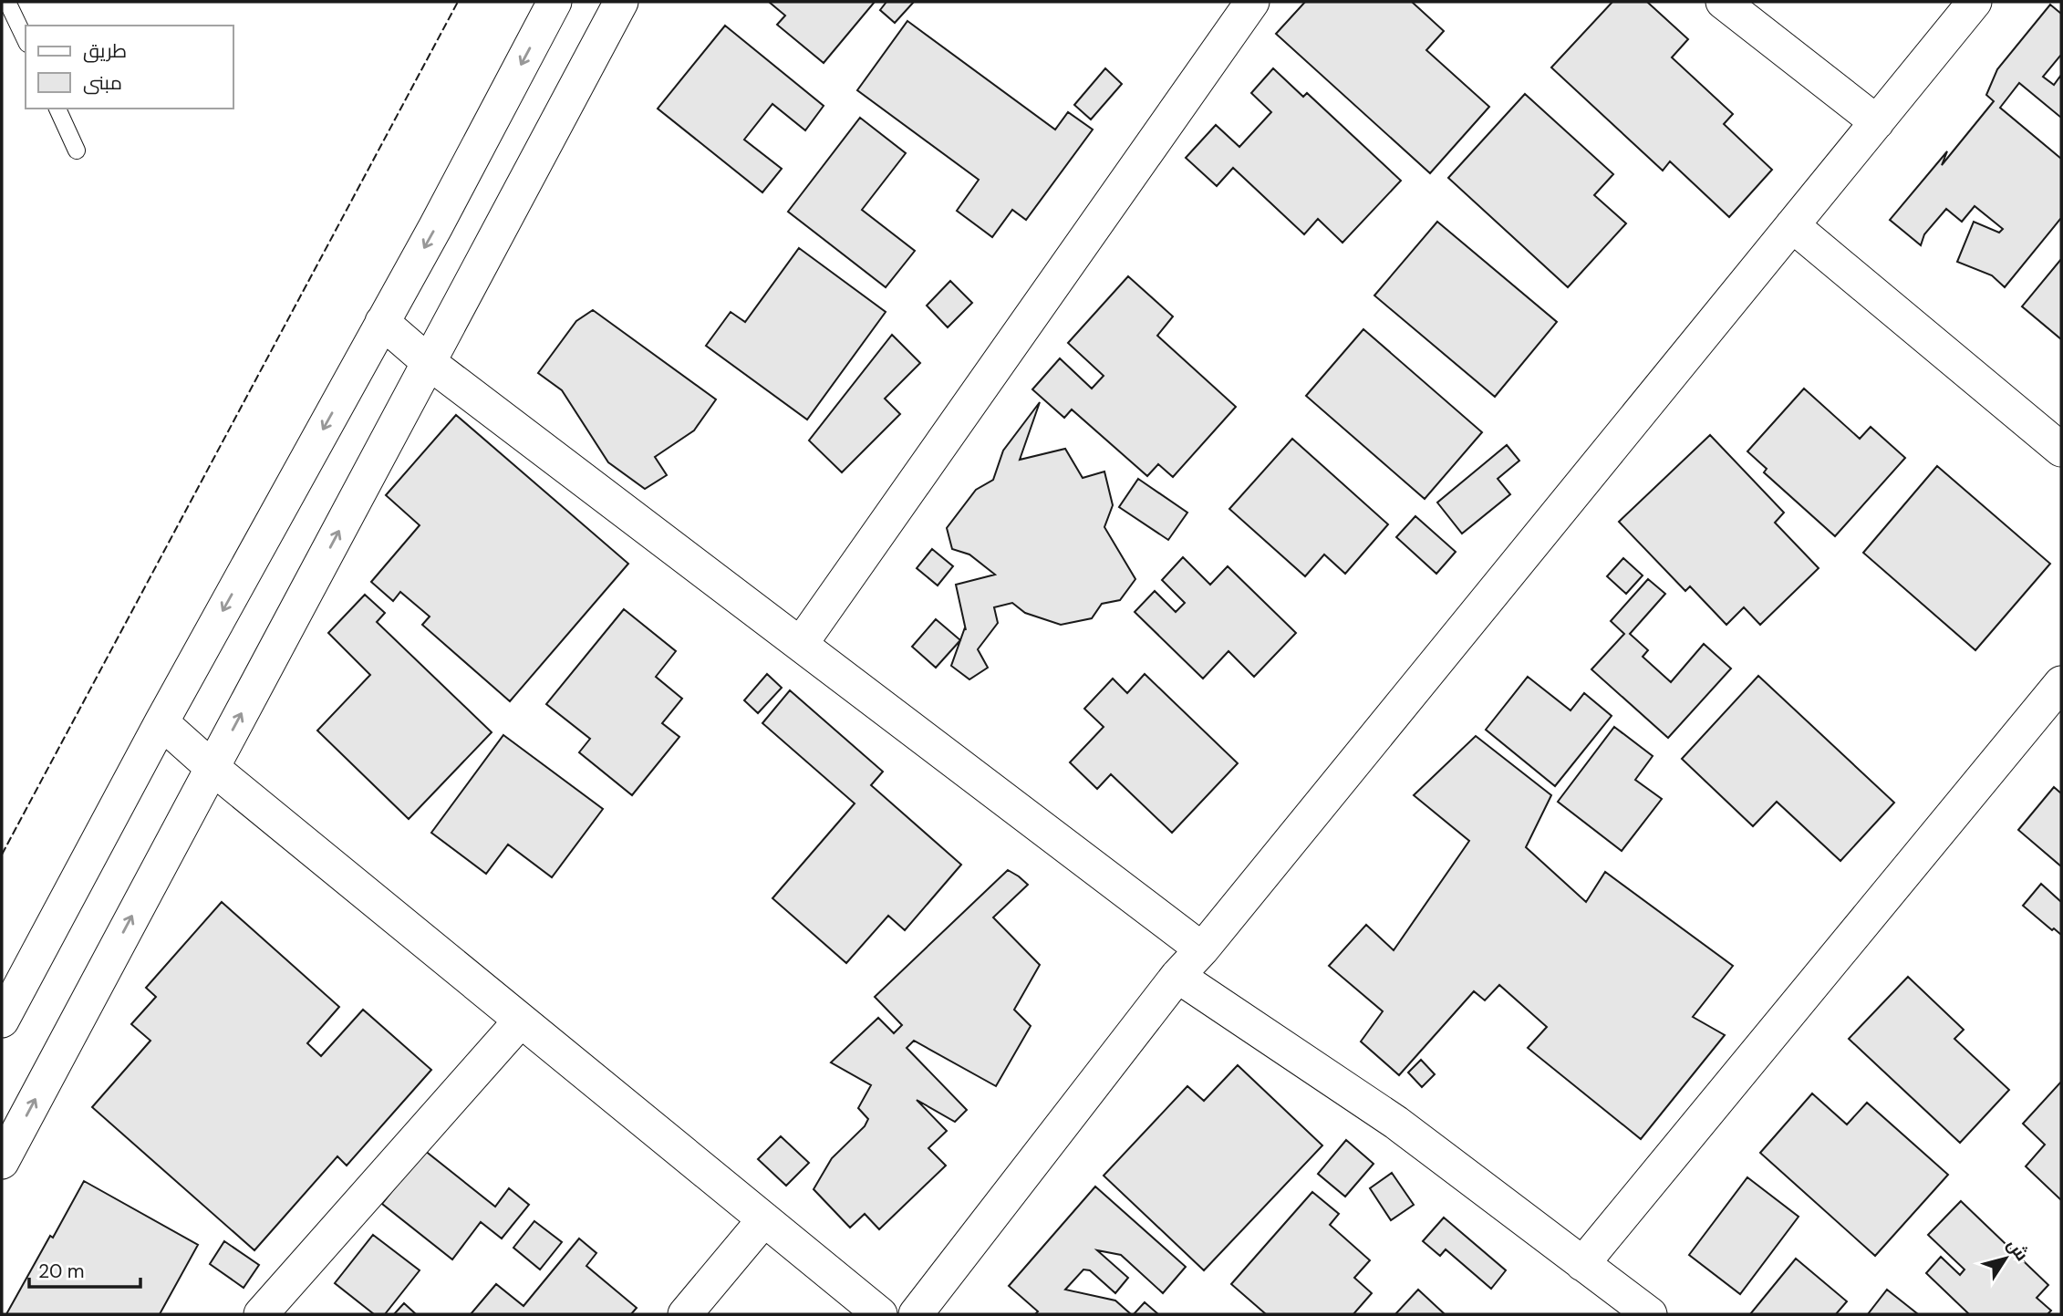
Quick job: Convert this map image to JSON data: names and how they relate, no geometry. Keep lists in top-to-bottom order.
{
  "legend": ["طريق", "مبنى"],
  "scale_bar": "20 m",
  "north": "top right"
}
